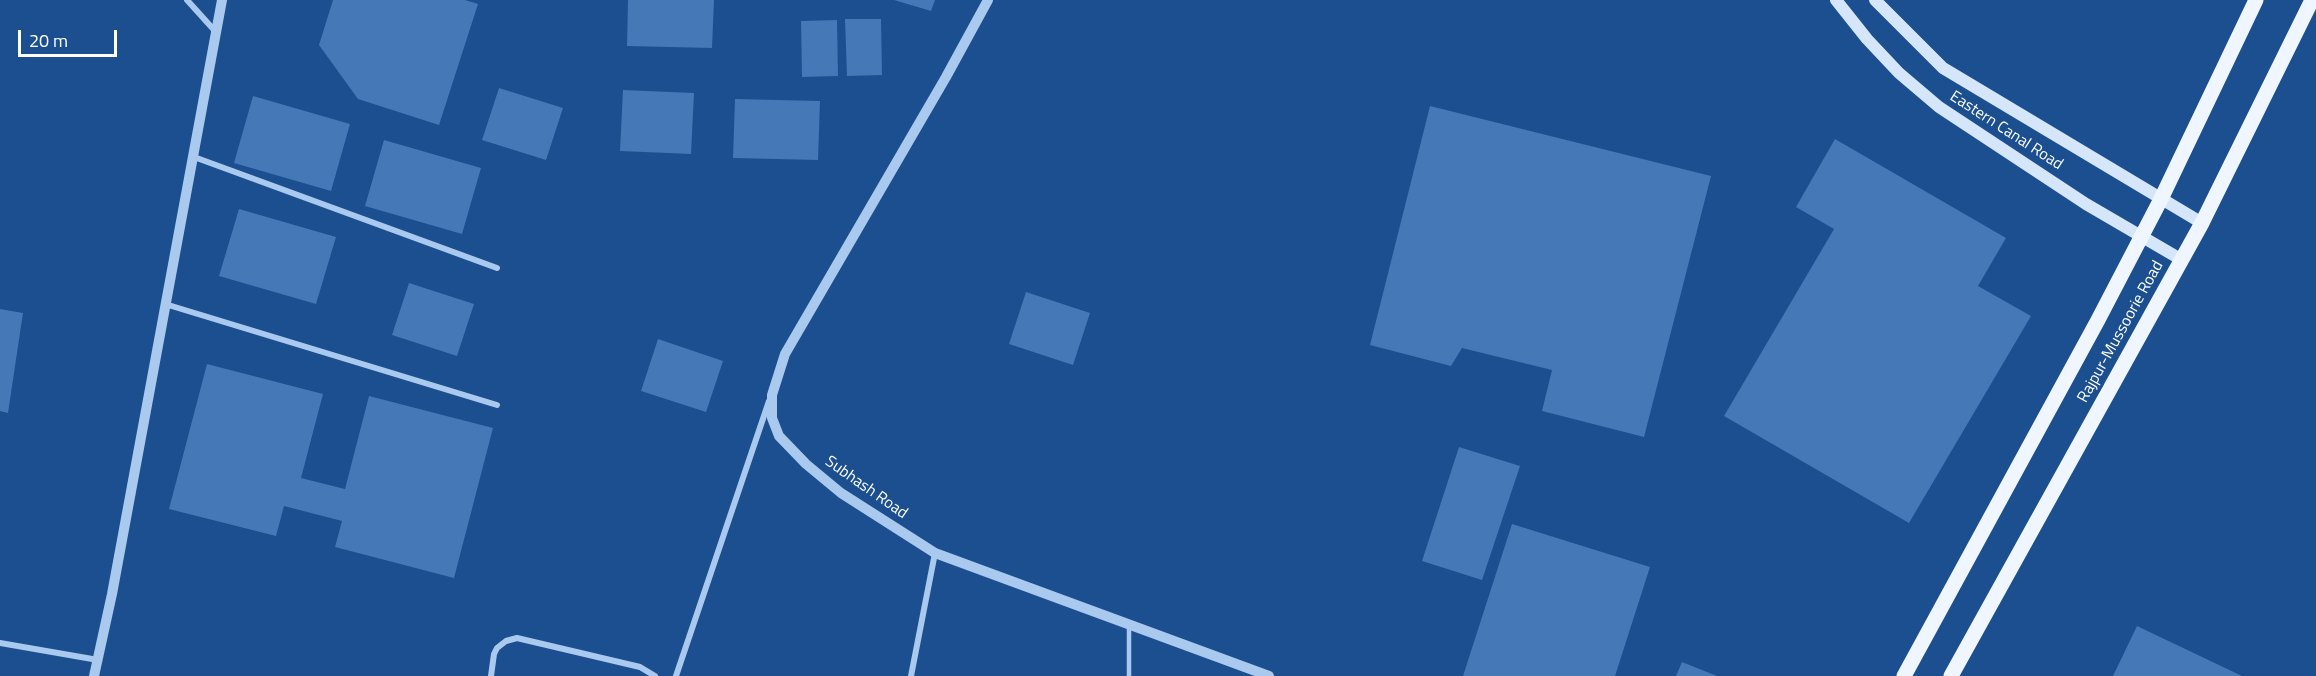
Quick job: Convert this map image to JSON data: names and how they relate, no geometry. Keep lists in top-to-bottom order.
{
  "streets": {
    "main road": ["Eastern Canal Road", "Rajpur-Mussoorie Road"],
    "street": ["Subhash Road"]
  },
  "crossings": [
    ["Eastern Canal Road", "Rajpur-Mussoorie Road"]
  ],
  "scale_bar": "20 m"
}
